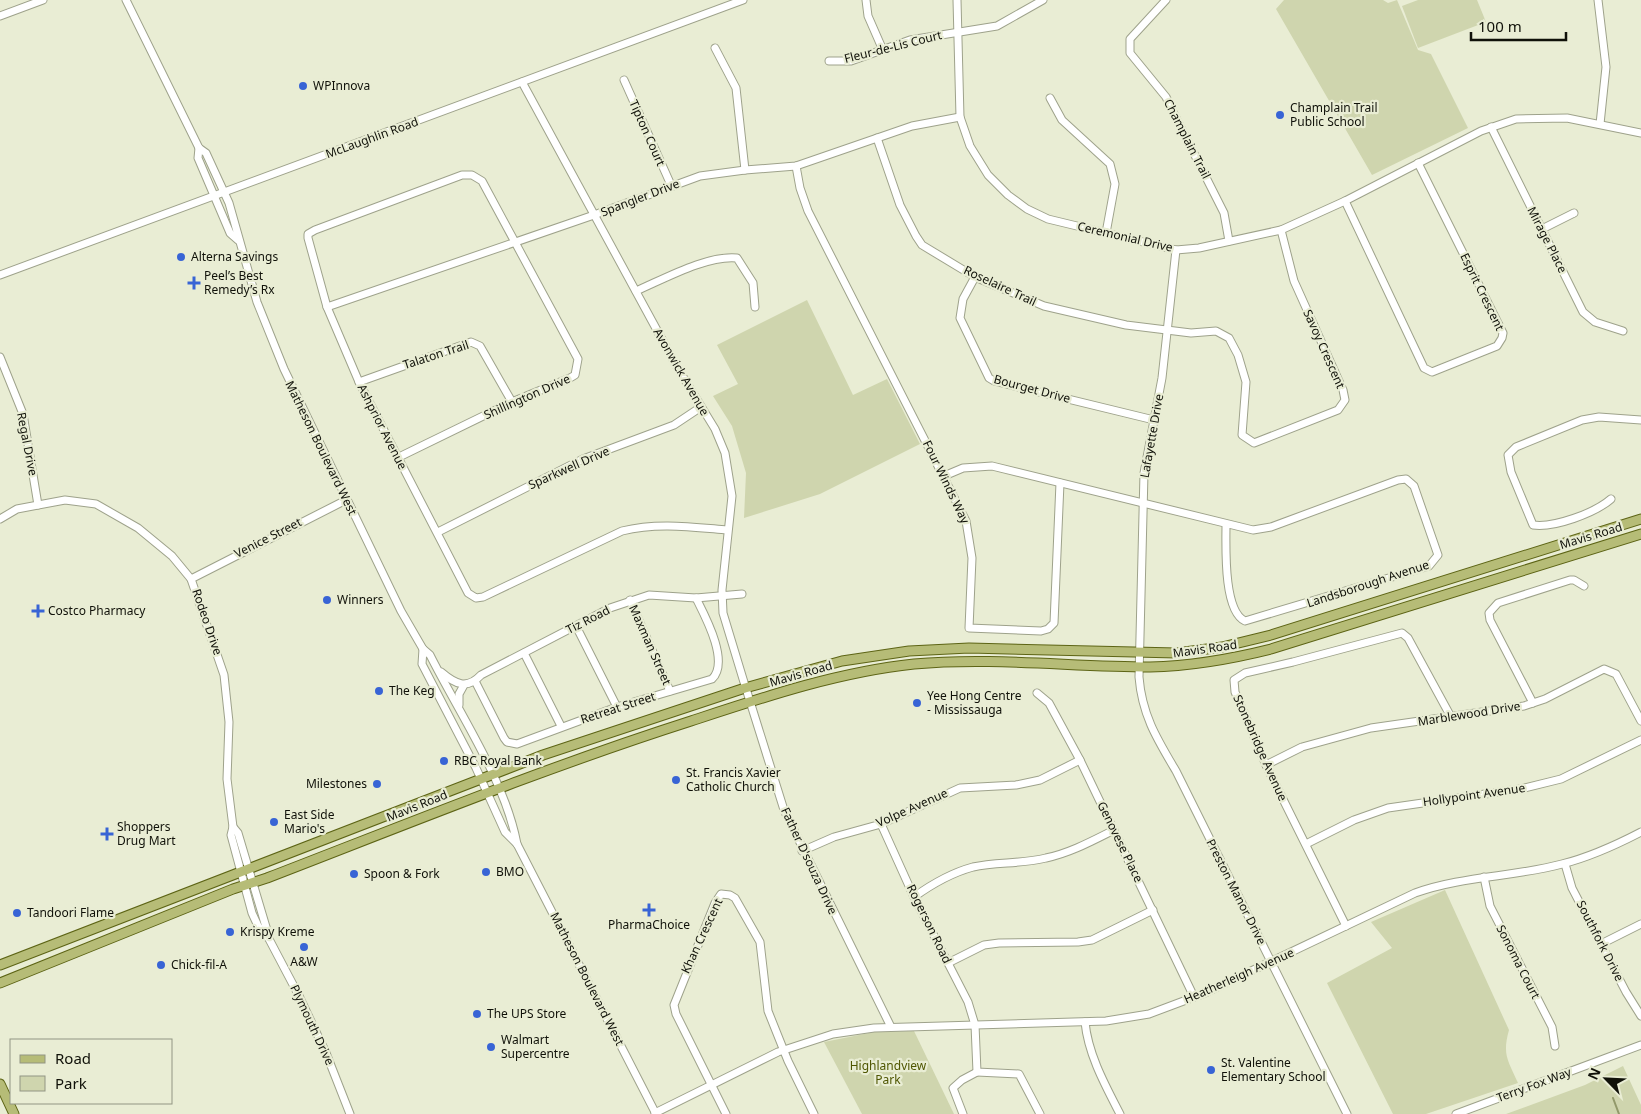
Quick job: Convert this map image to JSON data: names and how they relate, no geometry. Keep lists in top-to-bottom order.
{
  "streets": {
    "main road": ["Mavis Road"],
    "street": [
      "Fleur-de-Lis Court",
      "Tipton Court",
      "McLaughlin Road",
      "Champlain Trail",
      "Spangler Drive",
      "Ceremonial Drive",
      "Mirage Place",
      "Roselaire Trail",
      "Esprit Crescent",
      "Savoy Crescent",
      "Talaton Trail",
      "Avonwick Avenue",
      "Bourget Drive",
      "Shillington Drive",
      "Ashprior Avenue",
      "Lafayette Drive",
      "Regal Drive",
      "Matheson Boulevard West",
      "Sparkwell Drive",
      "Four Winds Way",
      "Venice Street",
      "Landsborough Avenue",
      "Tiz Road",
      "Rodeo Drive",
      "Maxman Street",
      "Retreat Street",
      "Marblewood Drive",
      "Stonebridge Avenue",
      "Hollypoint Avenue",
      "Volpe Avenue",
      "Genovese Place",
      "Father D'souza Drive",
      "Preston Manor Drive",
      "Rogerson Road",
      "Khan Crescent",
      "Southfork Drive",
      "Sonoma Court",
      "Heatherleigh Avenue",
      "Plymouth Drive",
      "Terry Fox Way"
    ]
  },
  "crossings": [
    ["Fleur-de-Lis Court", "Ceremonial Drive"],
    ["Tipton Court", "Spangler Drive"],
    ["McLaughlin Road", "Avonwick Avenue"],
    ["McLaughlin Road", "Matheson Boulevard West"],
    ["Champlain Trail", "Ceremonial Drive"],
    ["Spangler Drive", "Ceremonial Drive"],
    ["Spangler Drive", "Roselaire Trail"],
    ["Spangler Drive", "Avonwick Avenue"],
    ["Spangler Drive", "Shillington Drive"],
    ["Spangler Drive", "Ashprior Avenue"],
    ["Spangler Drive", "Four Winds Way"],
    ["Ceremonial Drive", "Mirage Place"],
    ["Ceremonial Drive", "Esprit Crescent"],
    ["Ceremonial Drive", "Savoy Crescent"],
    ["Ceremonial Drive", "Lafayette Drive"],
    ["Roselaire Trail", "Savoy Crescent"],
    ["Roselaire Trail", "Bourget Drive"],
    ["Roselaire Trail", "Lafayette Drive"],
    ["Savoy Crescent", "Lafayette Drive"],
    ["Talaton Trail", "Shillington Drive"],
    ["Talaton Trail", "Ashprior Avenue"],
    ["Avonwick Avenue", "Ashprior Avenue"],
    ["Avonwick Avenue", "Sparkwell Drive"],
    ["Avonwick Avenue", "Mavis Road"],
    ["Avonwick Avenue", "Tiz Road"],
    ["Avonwick Avenue", "Father D'souza Drive"],
    ["Bourget Drive", "Lafayette Drive"],
    ["Shillington Drive", "Ashprior Avenue"],
    ["Ashprior Avenue", "Sparkwell Drive"],
    ["Lafayette Drive", "Mavis Road"],
    ["Lafayette Drive", "Landsborough Avenue"],
    ["Lafayette Drive", "Preston Manor Drive"],
    ["Regal Drive", "Rodeo Drive"],
    ["Matheson Boulevard West", "Mavis Road"],
    ["Matheson Boulevard West", "Venice Street"],
    ["Matheson Boulevard West", "Heatherleigh Avenue"],
    ["Four Winds Way", "Landsborough Avenue"],
    ["Mavis Road", "Rodeo Drive"],
    ["Mavis Road", "Father D'souza Drive"],
    ["Mavis Road", "Preston Manor Drive"],
    ["Mavis Road", "Plymouth Drive"],
    ["Venice Street", "Rodeo Drive"],
    ["Tiz Road", "Maxman Street"],
    ["Tiz Road", "Retreat Street"],
    ["Rodeo Drive", "Plymouth Drive"],
    ["Maxman Street", "Retreat Street"],
    ["Marblewood Drive", "Stonebridge Avenue"],
    ["Stonebridge Avenue", "Hollypoint Avenue"],
    ["Stonebridge Avenue", "Heatherleigh Avenue"],
    ["Volpe Avenue", "Genovese Place"],
    ["Volpe Avenue", "Father D'souza Drive"],
    ["Volpe Avenue", "Rogerson Road"],
    ["Genovese Place", "Heatherleigh Avenue"],
    ["Father D'souza Drive", "Heatherleigh Avenue"],
    ["Preston Manor Drive", "Heatherleigh Avenue"],
    ["Rogerson Road", "Heatherleigh Avenue"],
    ["Khan Crescent", "Heatherleigh Avenue"],
    ["Southfork Drive", "Heatherleigh Avenue"],
    ["Sonoma Court", "Heatherleigh Avenue"]
  ],
  "parks": ["Highlandview Park"],
  "places": {
    "other": [
      "WPInnova",
      "Champlain Trail Public School",
      "Alterna Savings",
      "Winners",
      "The Keg",
      "Yee Hong Centre - Mississauga",
      "RBC Royal Bank",
      "St. Francis Xavier Catholic Church",
      "Milestones",
      "East Side Mario's",
      "BMO",
      "Spoon & Fork",
      "Tandoori Flame",
      "Krispy Kreme",
      "A&W",
      "Chick-fil-A",
      "The UPS Store",
      "Walmart Supercentre",
      "St. Valentine Elementary School"
    ],
    "health": [
      "Peel’s Best Remedy’s Rx",
      "Costco Pharmacy",
      "Shoppers Drug Mart",
      "PharmaChoice"
    ]
  },
  "legend": ["Road", "Park"],
  "scale_bar": "100 m",
  "north": "top left"
}
